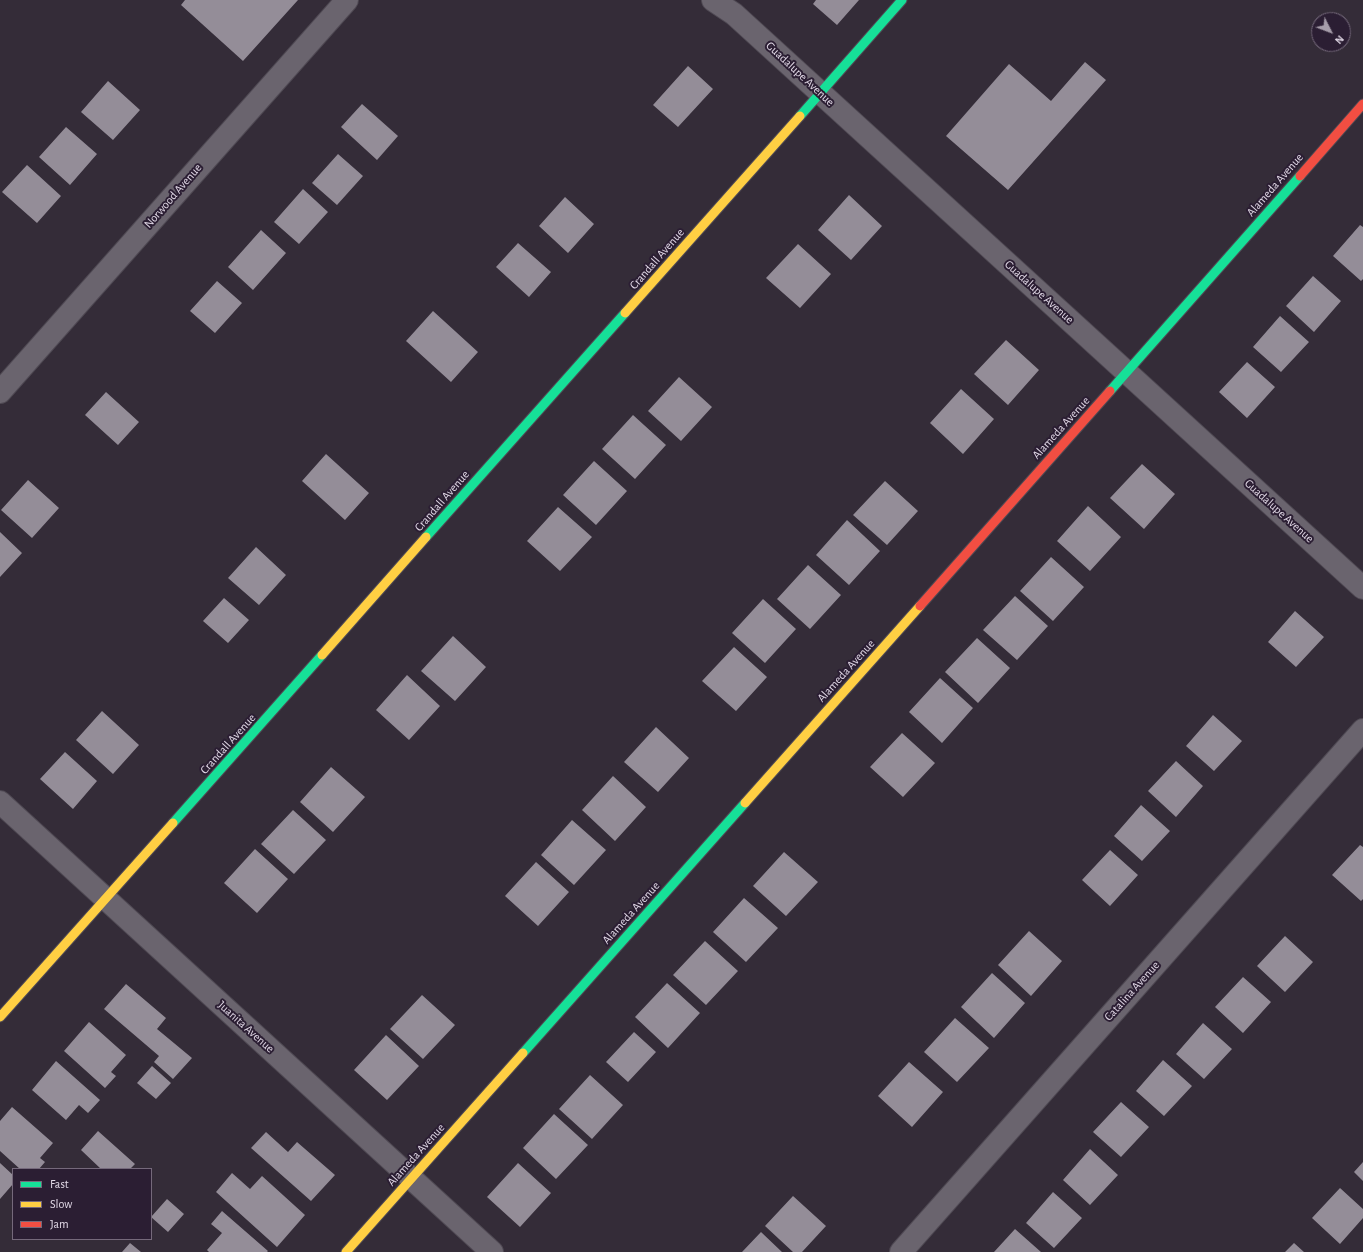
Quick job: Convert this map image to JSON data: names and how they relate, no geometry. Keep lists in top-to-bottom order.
{
  "streets": {
    "street": [
      "Guadalupe Avenue",
      "Alameda Avenue",
      "Norwood Avenue",
      "Crandall Avenue",
      "Catalina Avenue",
      "Juanita Avenue"
    ]
  },
  "crossings": [
    ["Guadalupe Avenue", "Alameda Avenue"],
    ["Guadalupe Avenue", "Crandall Avenue"],
    ["Alameda Avenue", "Juanita Avenue"],
    ["Crandall Avenue", "Juanita Avenue"]
  ],
  "legend": ["Fast", "Slow", "Jam"],
  "north": "bottom right"
}
